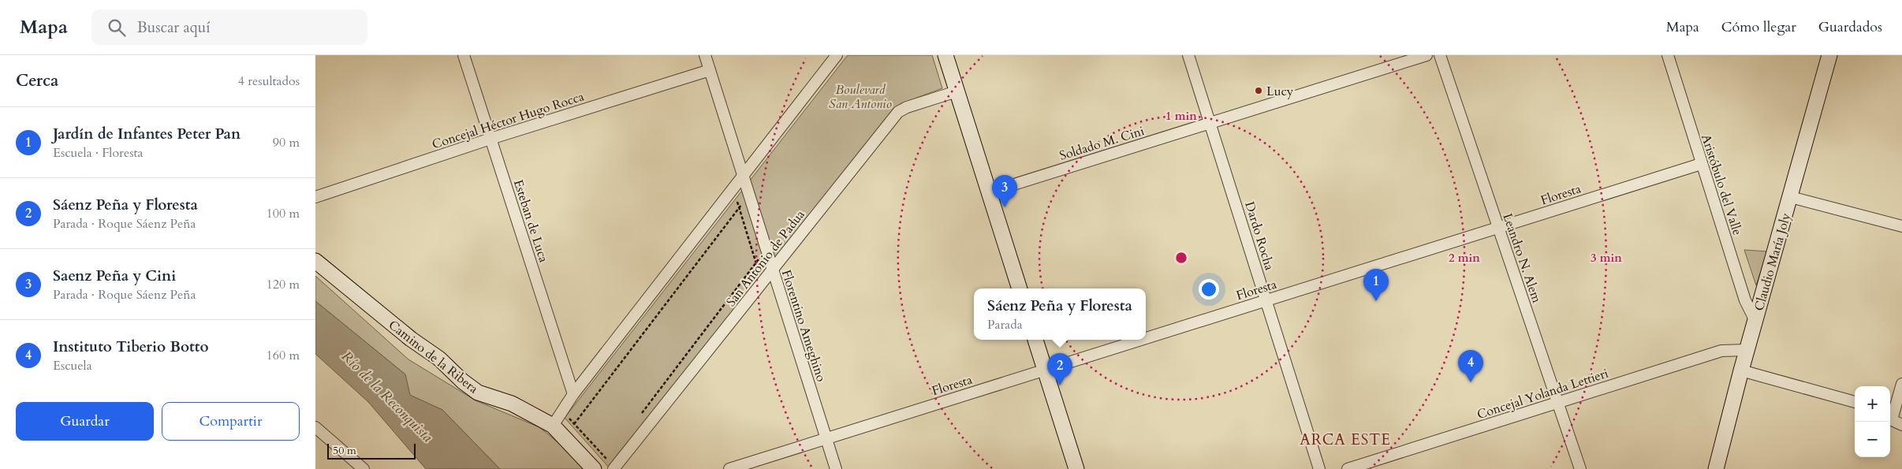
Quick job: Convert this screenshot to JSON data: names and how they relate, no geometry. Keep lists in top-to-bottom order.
{
  "streets": {
    "street": [
      "Concejal Héctor Hugo Rocca",
      "Soldado M. Cini",
      "Aristóbulo del Valle",
      "Floresta",
      "Esteban de Luca",
      "Dardo Rocha",
      "San Antonio de Padua",
      "Leandro N. Alem",
      "Claudio María Joly",
      "Florentino Ameghino",
      "Camino de la Ribera",
      "Concejal Yolanda Lettieri"
    ]
  },
  "crossings": [
    ["Concejal Héctor Hugo Rocca", "Esteban de Luca"],
    ["Concejal Héctor Hugo Rocca", "Florentino Ameghino"],
    ["Soldado M. Cini", "Dardo Rocha"],
    ["Aristóbulo del Valle", "Floresta"],
    ["Aristóbulo del Valle", "Claudio María Joly"],
    ["Floresta", "Dardo Rocha"],
    ["Floresta", "Leandro N. Alem"],
    ["Floresta", "Florentino Ameghino"],
    ["San Antonio de Padua", "Florentino Ameghino"],
    ["San Antonio de Padua", "Camino de la Ribera"],
    ["Leandro N. Alem", "Concejal Yolanda Lettieri"],
    ["Claudio María Joly", "Concejal Yolanda Lettieri"]
  ],
  "districts": ["ARCA ESTE"],
  "water": ["Río de la Reconquista"],
  "parks": ["Boulevard San Antonio"],
  "places": ["Lucy"],
  "scale_bar": "50 m",
  "page": {
    "header": "Mapa",
    "search": "Buscar aquí",
    "nav": ["Mapa", "Cómo llegar", "Guardados"],
    "heading": ["Cerca", "4 resultados"],
    "list": [
      {
        "mark": "1",
        "name": "Jardín de Infantes Peter Pan",
        "note": "Escuela · Floresta",
        "value": "90 m"
      },
      {
        "mark": "2",
        "name": "Sáenz Peña y Floresta",
        "note": "Parada · Roque Sáenz Peña",
        "value": "100 m"
      },
      {
        "mark": "3",
        "name": "Saenz Peña y Cini",
        "note": "Parada · Roque Sáenz Peña",
        "value": "120 m"
      },
      {
        "mark": "4",
        "name": "Instituto Tiberio Botto",
        "note": "Escuela",
        "value": "160 m"
      }
    ],
    "pins": [
      "3",
      "1",
      "4",
      "2"
    ],
    "popup": ["Sáenz Peña y Floresta", "Parada"],
    "map_buttons": ["+", "−"],
    "buttons": ["Guardar", "Compartir"],
    "scale": "50 m"
  },
  "rings": ["1 min", "2 min", "3 min"]
}
